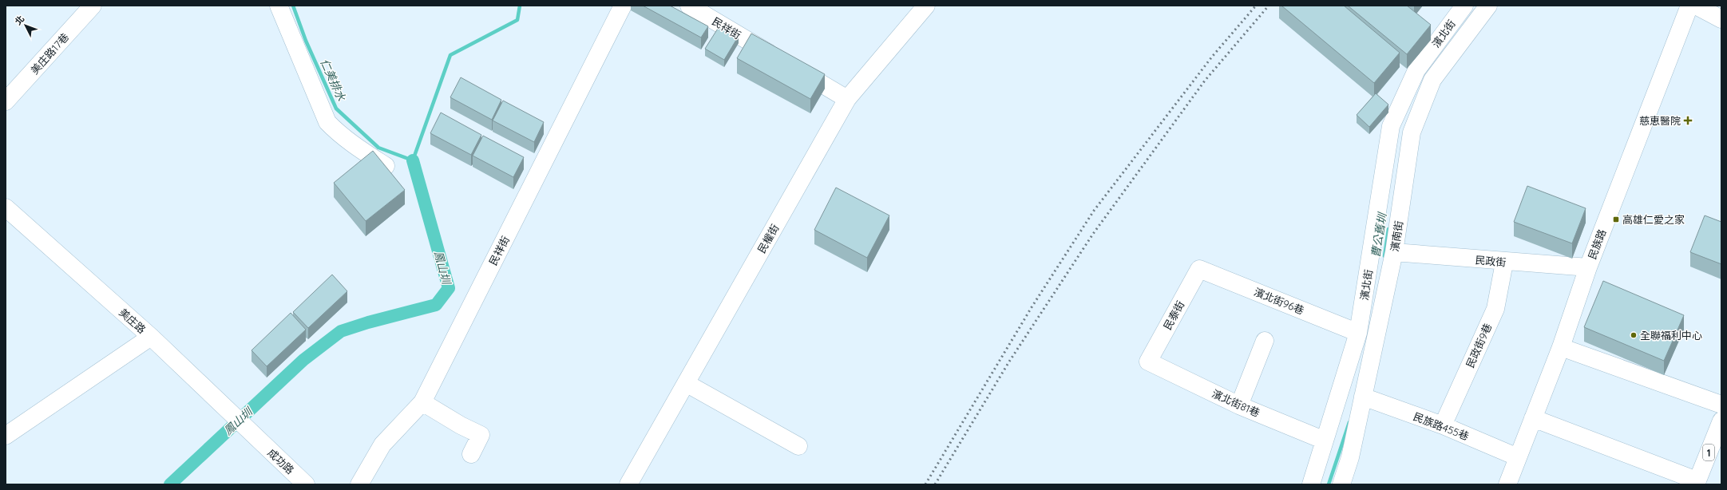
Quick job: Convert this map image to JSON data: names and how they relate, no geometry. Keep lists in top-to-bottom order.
{
  "streets": {
    "street": [
      "民祥街",
      "濱北街",
      "美庄路17巷",
      "濱南街",
      "民權街",
      "民族路",
      "民政街",
      "濱北街96巷",
      "民泰街",
      "美庄路",
      "民政街9巷",
      "濱北街81巷",
      "民族路455巷",
      "1",
      "成功路"
    ]
  },
  "crossings": [
    ["民祥街", "民權街"],
    ["濱北街", "濱北街96巷"],
    ["濱北街", "濱北街81巷"],
    ["濱南街", "民政街"],
    ["濱南街", "民族路455巷"],
    ["民族路", "民政街"],
    ["民族路", "民族路455巷"],
    ["民政街", "民政街9巷"],
    ["濱北街96巷", "民泰街"],
    ["民泰街", "濱北街81巷"],
    ["美庄路", "成功路"],
    ["民政街9巷", "民族路455巷"]
  ],
  "water": ["仁美排水", "曹公舊圳", "鳳山圳"],
  "places": {
    "health": ["慈恵醫院"],
    "transit": ["高雄仁愛之家"],
    "other": ["全聯福利中心"]
  },
  "north": "top left"
}
